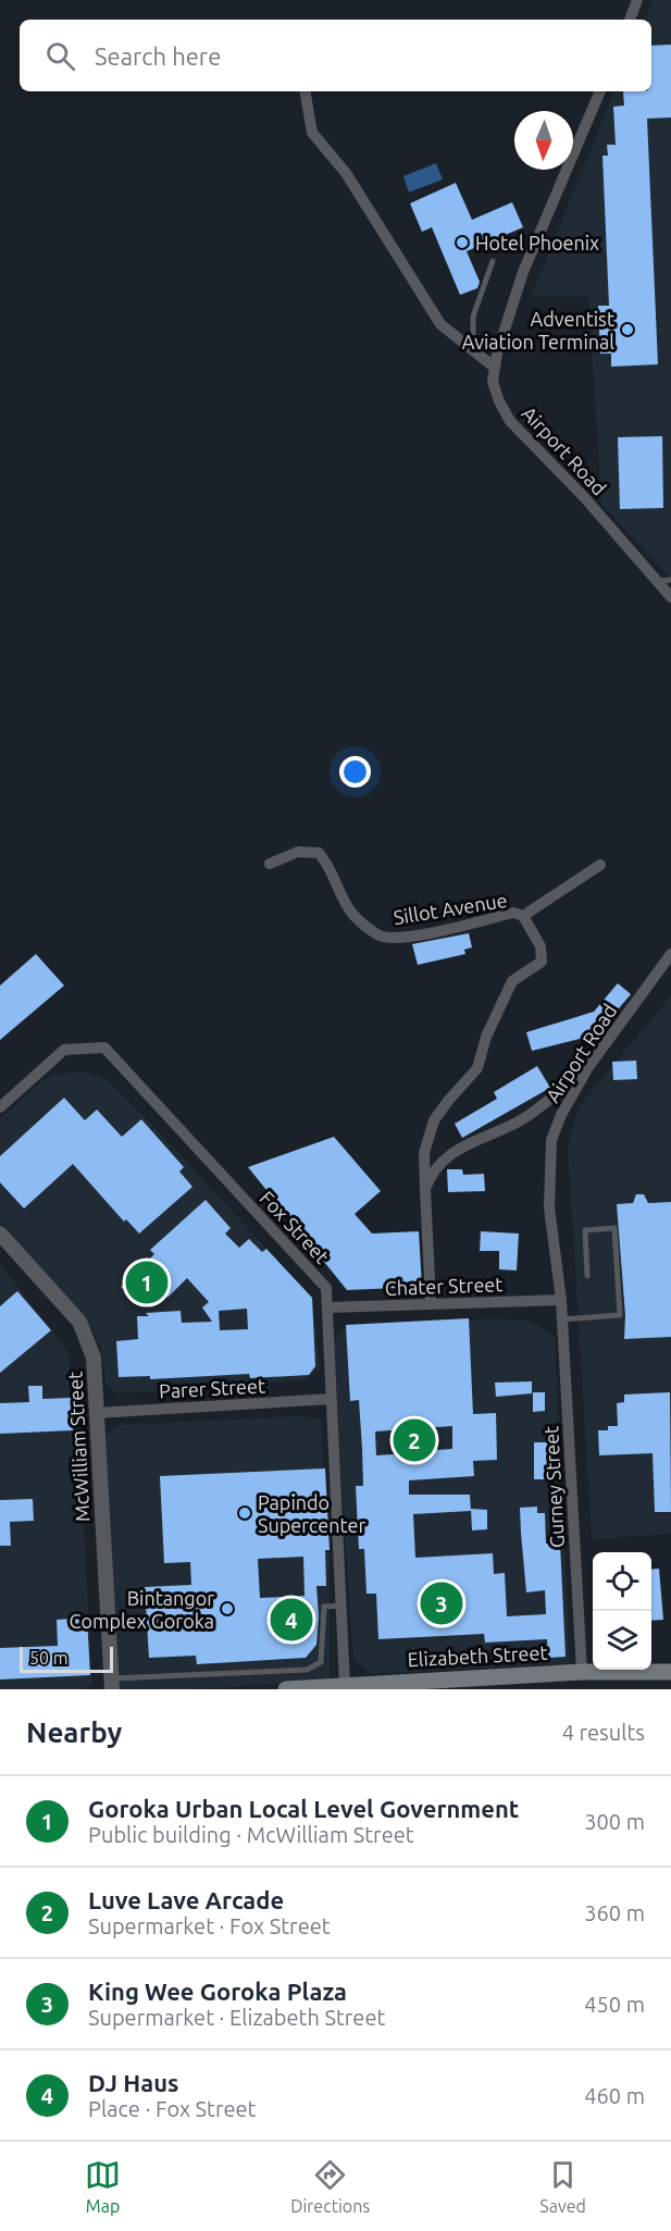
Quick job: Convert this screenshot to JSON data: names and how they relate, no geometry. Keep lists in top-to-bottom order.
{
  "streets": {
    "main road": ["Elizabeth Street"],
    "street": [
      "Airport Road",
      "Sillot Avenue",
      "Fox Street",
      "Chater Street",
      "Parer Street",
      "McWilliam Street",
      "Gurney Street"
    ]
  },
  "crossings": [
    ["Airport Road", "Chater Street"],
    ["Airport Road", "Gurney Street"],
    ["Fox Street", "Chater Street"],
    ["Fox Street", "Parer Street"],
    ["Fox Street", "Elizabeth Street"],
    ["Chater Street", "Gurney Street"],
    ["Parer Street", "McWilliam Street"],
    ["Gurney Street", "Elizabeth Street"]
  ],
  "places": [
    "Hotel Phoenix",
    "Adventist Aviation Terminal",
    "Papindo Supercenter",
    "Bintangor Complex Goroka"
  ],
  "scale_bar": "50 m",
  "north": "bottom",
  "page": {
    "search": "Search here",
    "pins": [
      "1",
      "2",
      "3",
      "4"
    ],
    "scale": "50 m",
    "heading": ["Nearby", "4 results"],
    "list": [
      {
        "mark": "1",
        "name": "Goroka Urban Local Level Government",
        "note": "Public building · McWilliam Street",
        "value": "300 m"
      },
      {
        "mark": "2",
        "name": "Luve Lave Arcade",
        "note": "Supermarket · Fox Street",
        "value": "360 m"
      },
      {
        "mark": "3",
        "name": "King Wee Goroka Plaza",
        "note": "Supermarket · Elizabeth Street",
        "value": "450 m"
      },
      {
        "mark": "4",
        "name": "DJ Haus",
        "note": "Place · Fox Street",
        "value": "460 m"
      }
    ],
    "nav": ["Map", "Directions", "Saved"]
  }
}
